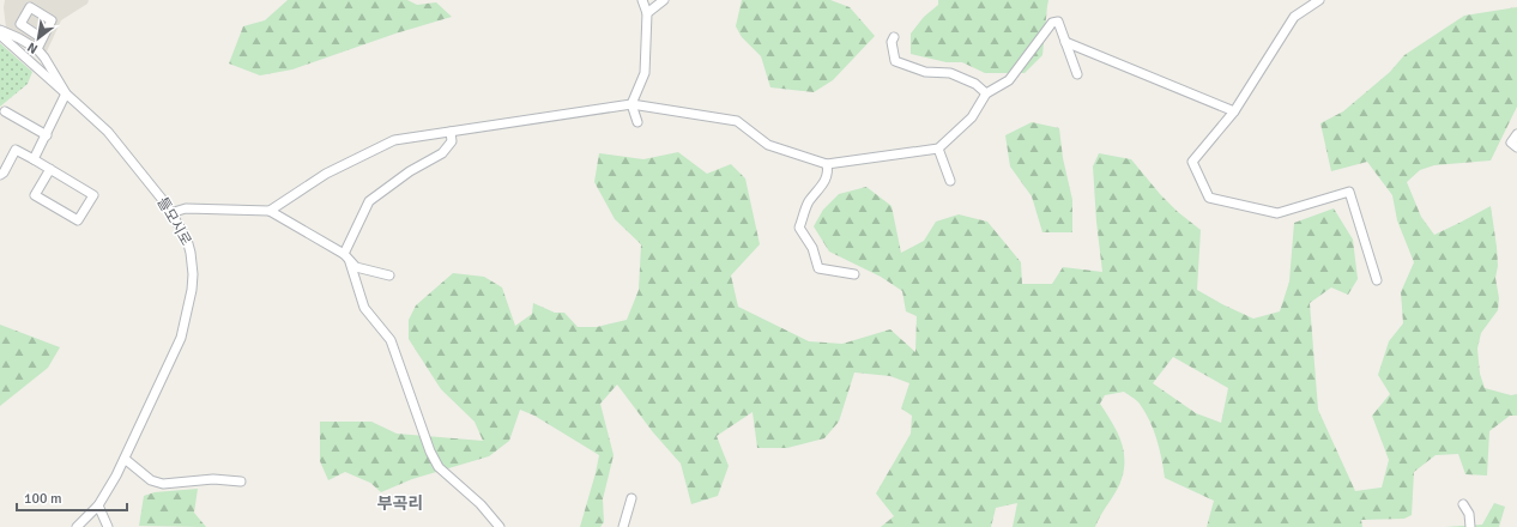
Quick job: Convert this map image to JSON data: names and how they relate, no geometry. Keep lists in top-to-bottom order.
{
  "streets": {
    "street": ["틀모시로"]
  },
  "districts": ["부곡리"],
  "scale_bar": "100 m",
  "north": "bottom left"
}
